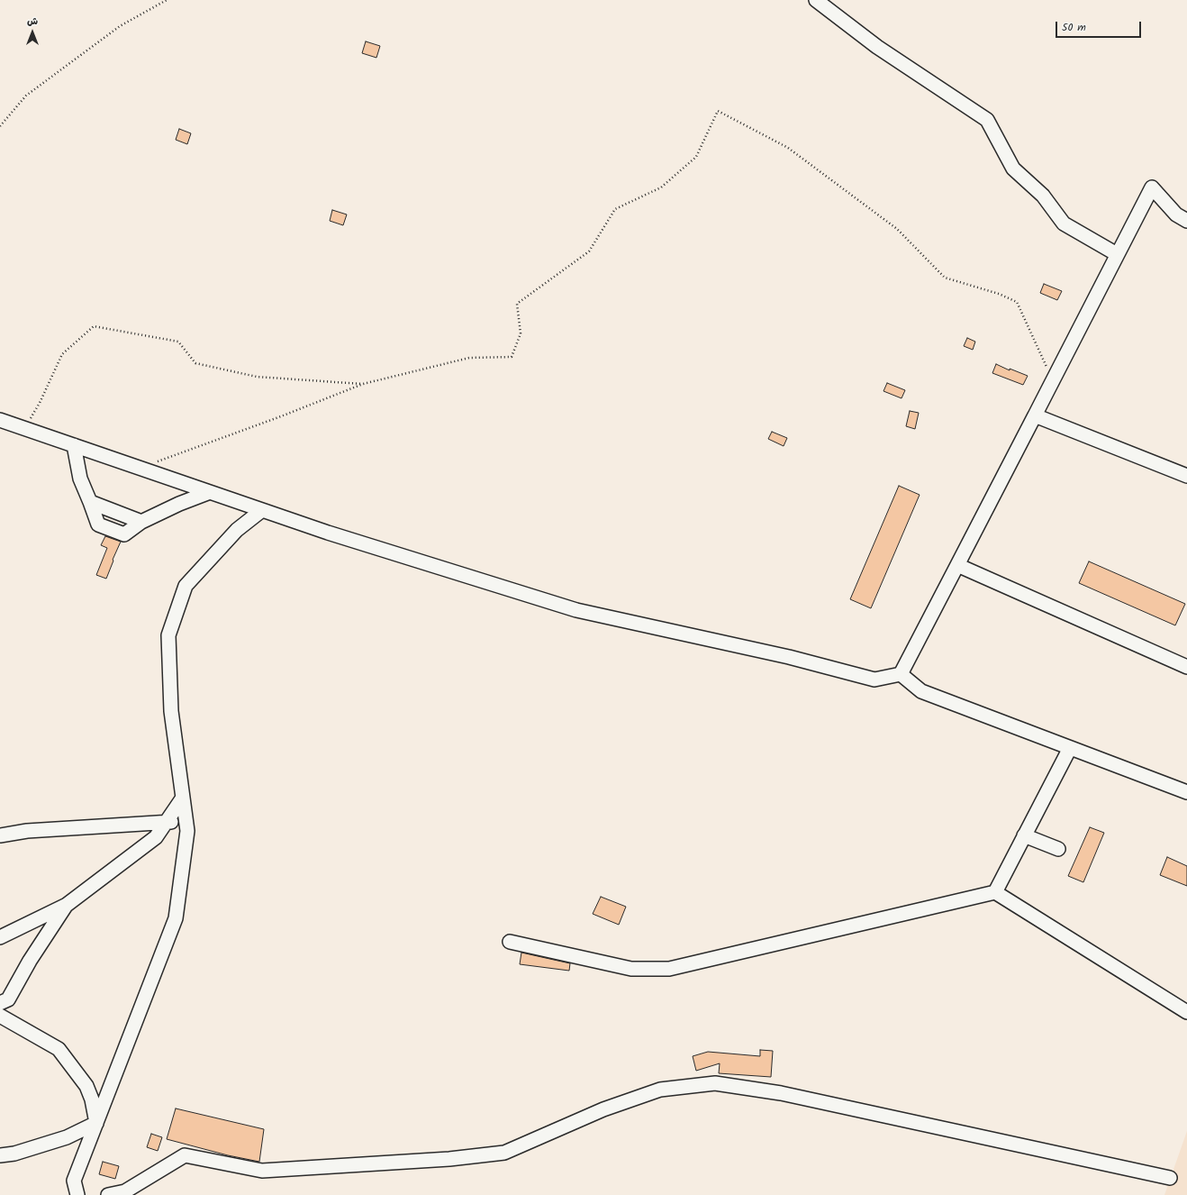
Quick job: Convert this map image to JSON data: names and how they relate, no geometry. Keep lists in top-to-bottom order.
{
  "scale_bar": "50 m",
  "north": "top"
}
